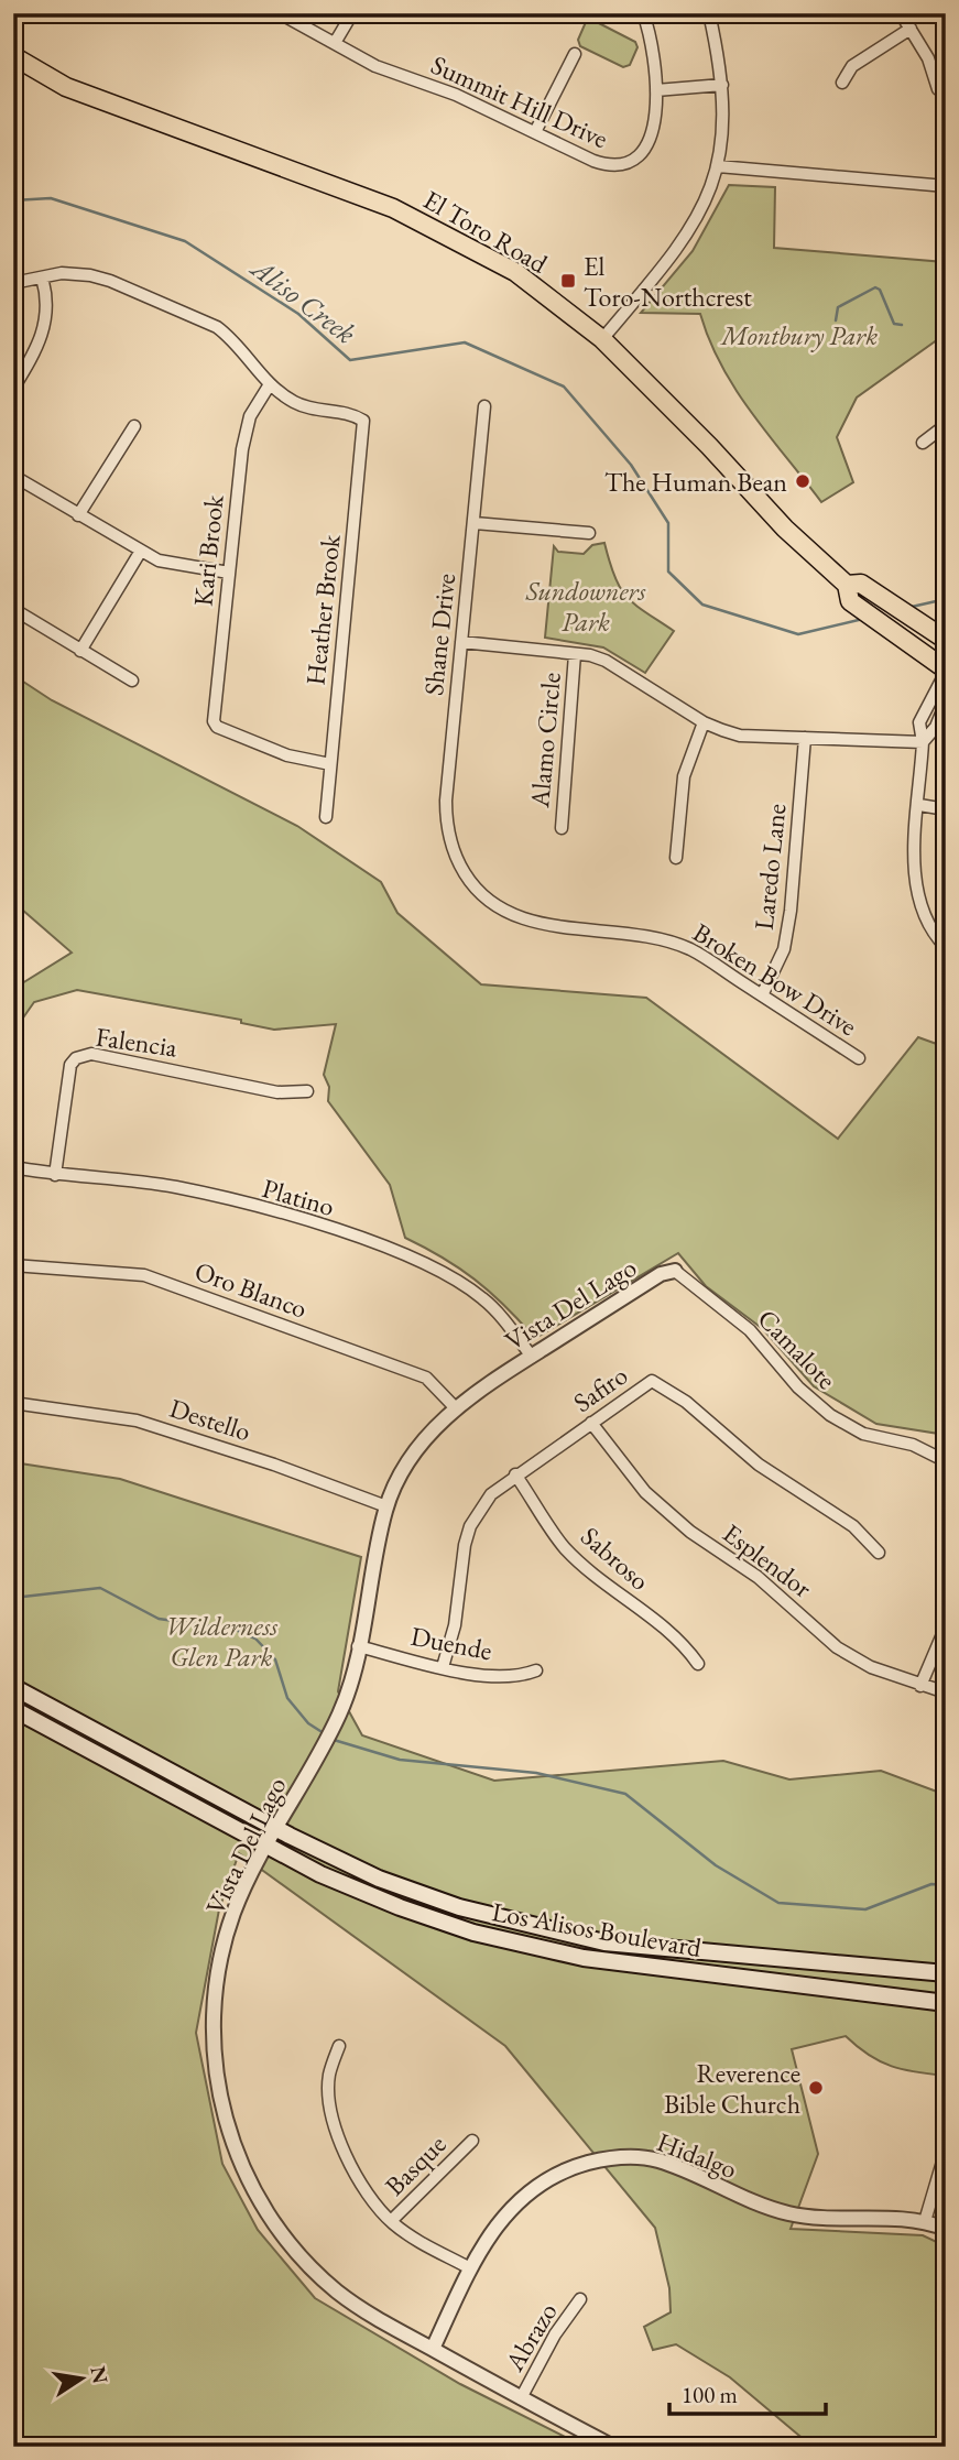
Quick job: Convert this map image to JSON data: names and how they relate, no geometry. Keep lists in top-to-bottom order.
{
  "streets": {
    "main road": ["El Toro Road", "Los Alisos Boulevard"],
    "street": [
      "Summit Hill Drive",
      "Kari Brook",
      "Heather Brook",
      "Shane Drive",
      "Alamo Circle",
      "Laredo Lane",
      "Broken Bow Drive",
      "Falencia",
      "Platino",
      "Oro Blanco",
      "Vista Del Lago",
      "Camalote",
      "Safiro",
      "Destello",
      "Sabroso",
      "Esplendor",
      "Duende",
      "Hidalgo",
      "Basque",
      "Abrazo"
    ]
  },
  "crossings": [
    ["Kari Brook", "Heather Brook"],
    ["Shane Drive", "Broken Bow Drive"],
    ["Laredo Lane", "Broken Bow Drive"],
    ["Falencia", "Platino"],
    ["Platino", "Vista Del Lago"],
    ["Oro Blanco", "Vista Del Lago"],
    ["Vista Del Lago", "Camalote"],
    ["Vista Del Lago", "Destello"],
    ["Vista Del Lago", "Duende"],
    ["Vista Del Lago", "Los Alisos Boulevard"],
    ["Vista Del Lago", "Hidalgo"],
    ["Vista Del Lago", "Abrazo"],
    ["Safiro", "Sabroso"],
    ["Safiro", "Esplendor"],
    ["Safiro", "Duende"]
  ],
  "water": ["Aliso Creek"],
  "parks": ["Montbury Park", "Sundowners Park", "Wilderness Glen Park"],
  "places": {
    "transit": ["El Toro-Northcrest"],
    "other": ["The Human Bean", "Reverence Bible Church"]
  },
  "scale_bar": "100 m",
  "north": "right"
}
